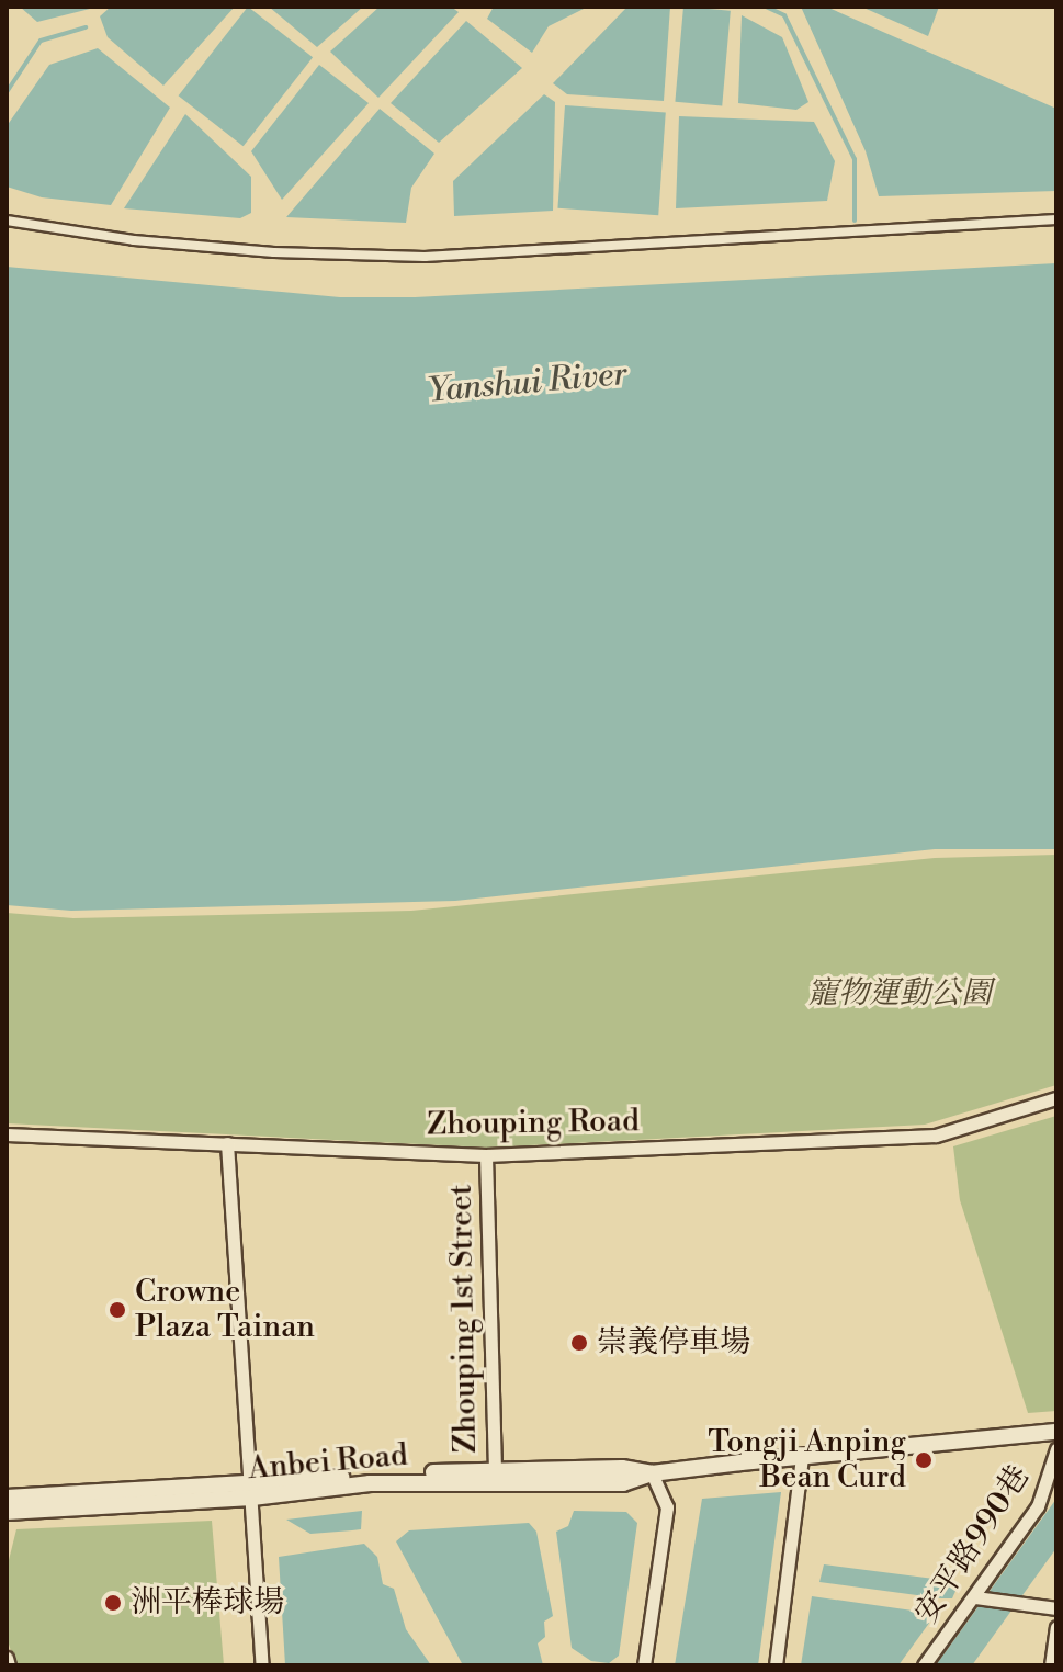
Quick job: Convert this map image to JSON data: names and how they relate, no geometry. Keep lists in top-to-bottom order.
{
  "streets": {
    "street": [
      "Zhouping Road",
      "Zhouping 1st Street",
      "Anbei Road",
      "安平路990巷"
    ]
  },
  "crossings": [
    ["Zhouping Road", "Zhouping 1st Street"],
    ["Zhouping 1st Street", "Anbei Road"]
  ],
  "water": ["Yanshui River"],
  "parks": ["寵物運動公園"],
  "places": [
    "Crowne Plaza Tainan",
    "崇義停車場",
    "Tongji Anping Bean Curd",
    "洲平棒球場"
  ]
}
